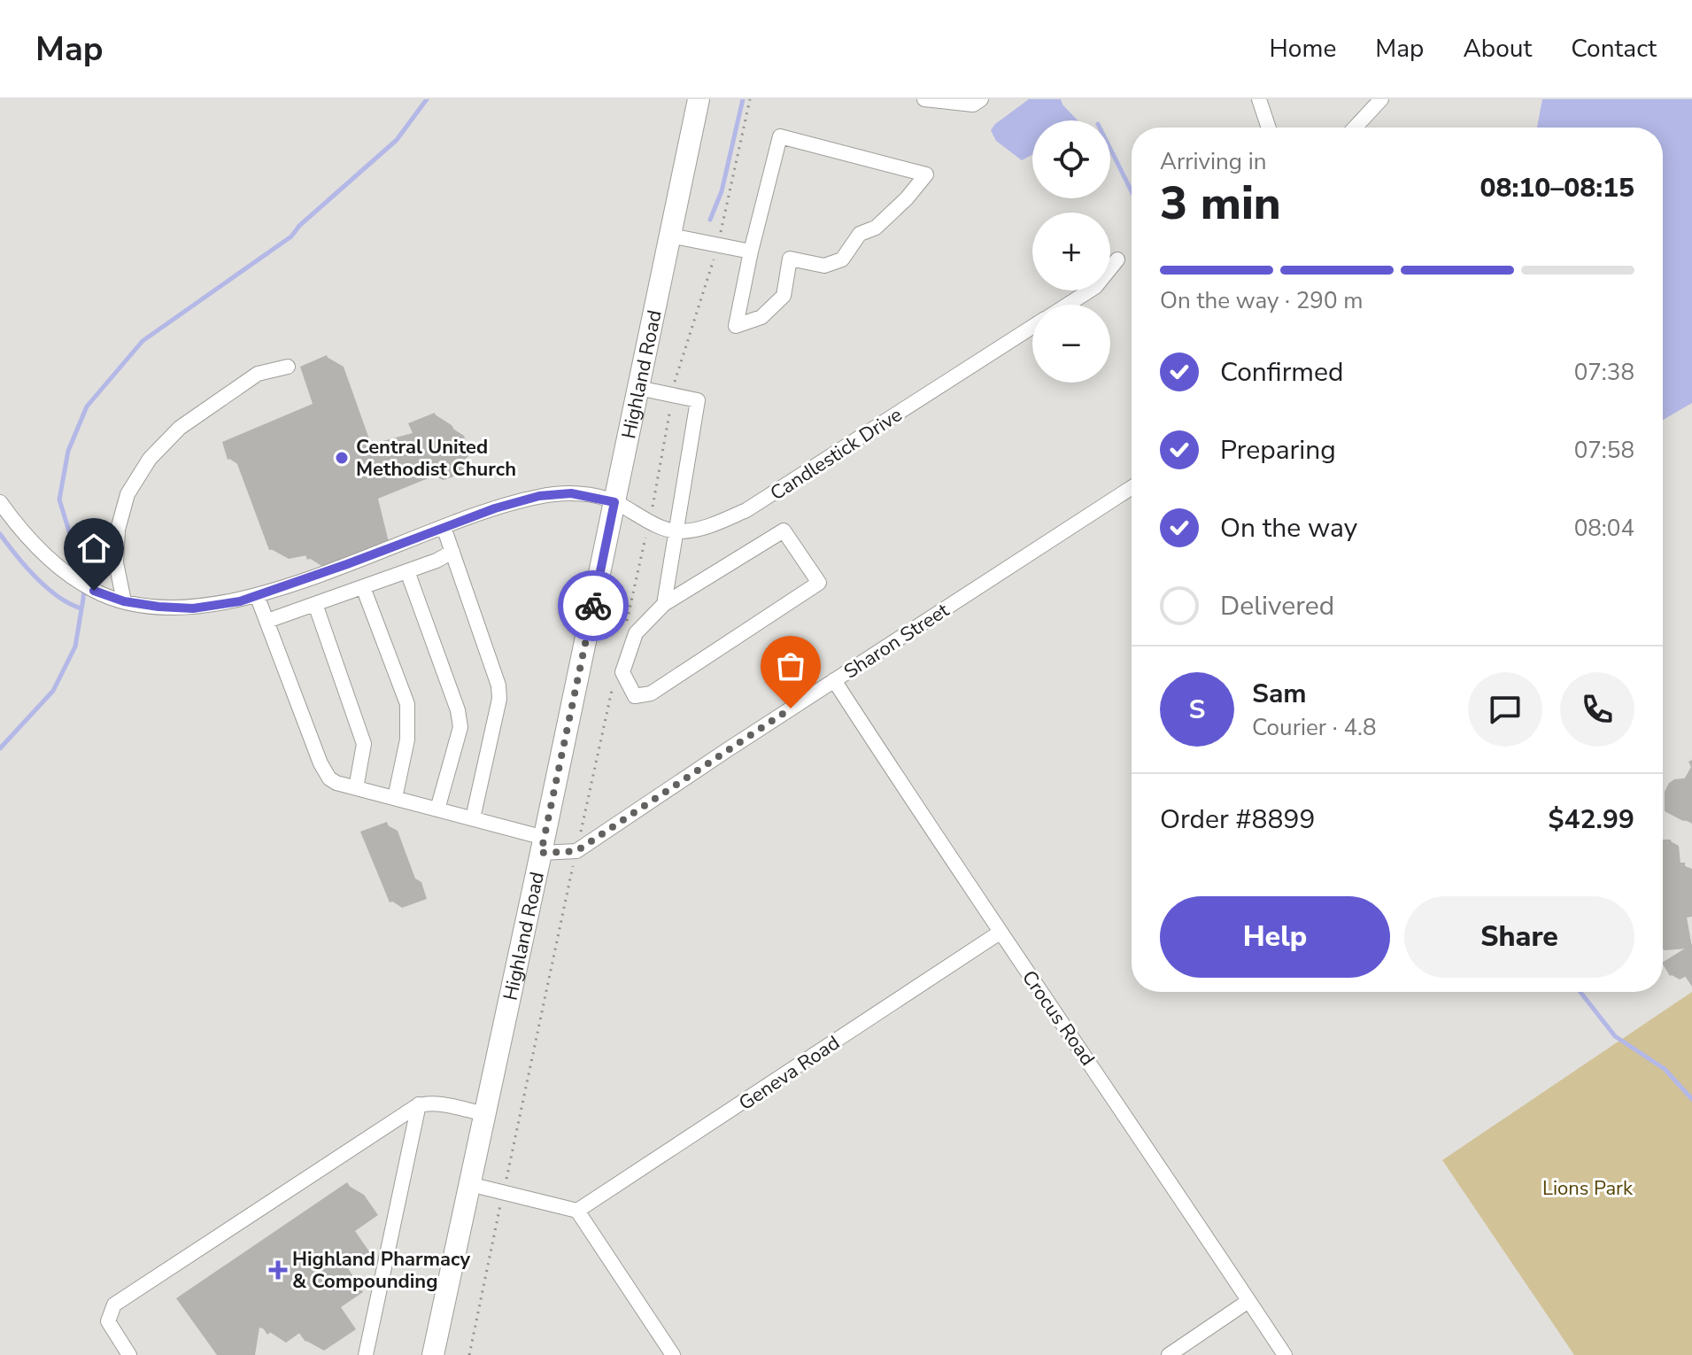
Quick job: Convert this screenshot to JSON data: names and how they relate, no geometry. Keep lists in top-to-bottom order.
{
  "streets": {
    "highway": ["Highland Road"],
    "street": [
      "Candlestick Drive",
      "Sharon Street",
      "Crocus Road",
      "Geneva Road"
    ]
  },
  "crossings": [
    ["Sharon Street", "Crocus Road"],
    ["Crocus Road", "Geneva Road"]
  ],
  "parks": ["Lions Park"],
  "places": {
    "other": ["Central United Methodist Church"],
    "health": ["Highland Pharmacy & Compounding"]
  },
  "page": {
    "header": "Map",
    "nav": [
      "Home",
      "Map",
      "About",
      "Contact"
    ],
    "map_buttons": ["+", "−"],
    "heading": ["3 min", "Arriving in", "08:10–08:15"],
    "panel": [
      "Sam",
      "Courier · 4.8",
      "Order #8899",
      "$42.99"
    ],
    "bar": "On the way · 290 m",
    "list": [
      ["Confirmed", "07:38"],
      ["Preparing", "07:58"],
      ["On the way", "08:04"],
      "Delivered"
    ],
    "round": "S",
    "buttons": ["Help", "Share"]
  }
}
